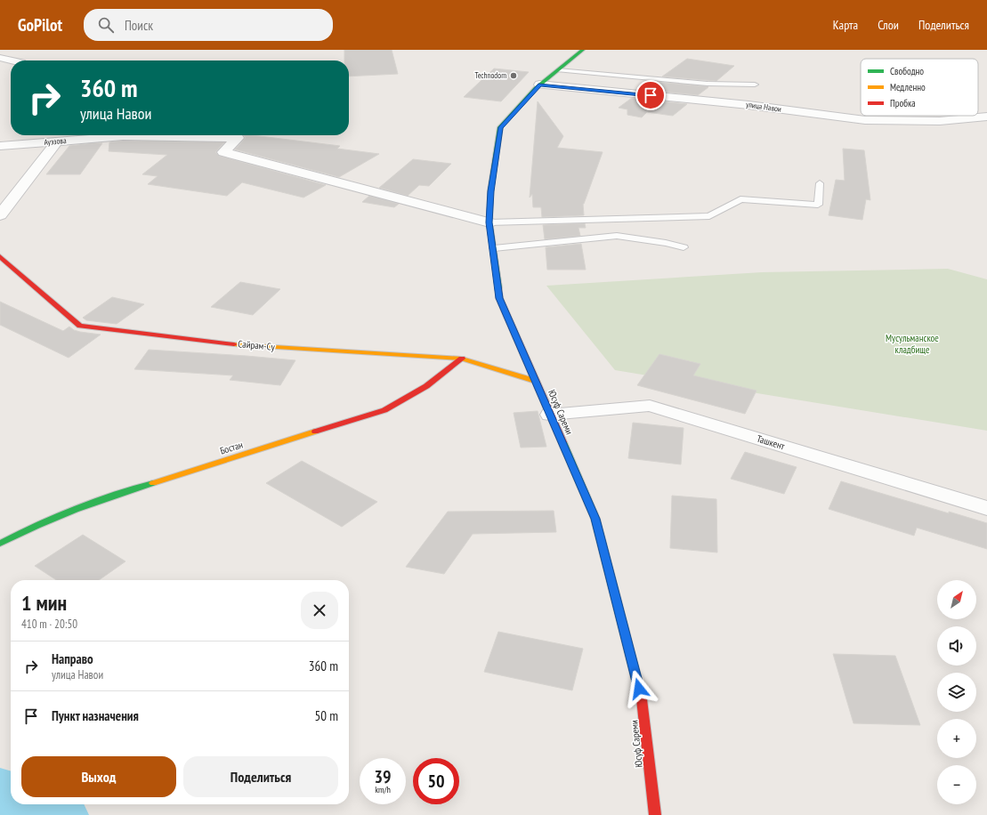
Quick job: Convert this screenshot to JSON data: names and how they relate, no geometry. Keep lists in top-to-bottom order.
{
  "streets": {
    "main road": ["Сайрам-Су", "Юсуф Сареми", "Бостан"],
    "street": ["улица Навои", "Ауэзова", "Ташкент"]
  },
  "crossings": [
    ["улица Навои", "Юсуф Сареми"],
    ["Ауэзова", "Юсуф Сареми"],
    ["Сайрам-Су", "Юсуф Сареми"],
    ["Сайрам-Су", "Бостан"],
    ["Юсуф Сареми", "Ташкент"]
  ],
  "parks": ["Мусульманское кладбище"],
  "places": ["Technodom"],
  "legend": ["Свободно", "Медленно", "Пробка"],
  "north": "top right",
  "page": {
    "header": "GoPilot",
    "search": "Поиск",
    "nav": ["Карта", "Слои", "Поделиться"],
    "turn": ["360 m", "улица Навои"],
    "map_buttons": ["+", "−"],
    "heading": ["1 мин", "410 m · 20:50"],
    "list": [
      {
        "name": "Направо",
        "note": "улица Навои",
        "value": "360 m"
      },
      {
        "name": "Пункт назначения",
        "value": "50 m"
      }
    ],
    "buttons": ["Выход", "Поделиться"],
    "speed": "39 km/h",
    "limit": "50"
  }
}
